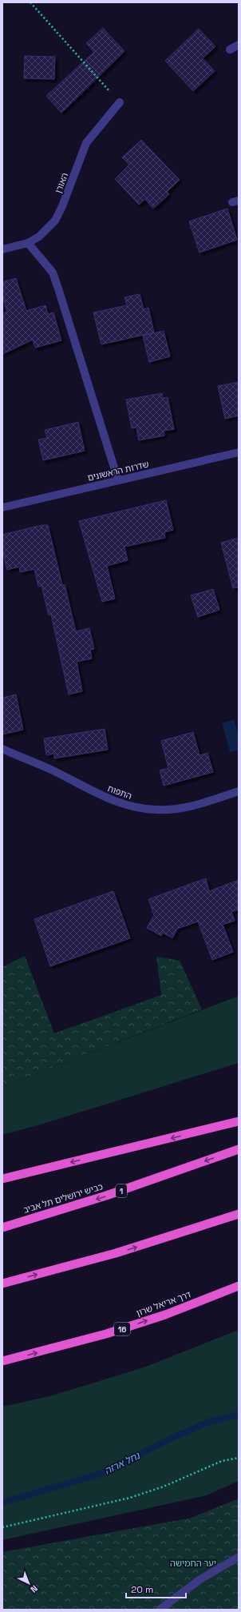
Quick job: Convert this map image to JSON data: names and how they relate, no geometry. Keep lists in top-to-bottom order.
{
  "streets": {
    "highway": [
      "1",
      "כביש ירושלים תל אביב",
      "דרך אריאל שרון",
      "16"
    ],
    "street": ["האורן", "שדרות הראשונים", "התפוח"]
  },
  "water": ["נחל ארזה"],
  "parks": ["יער החמישה"],
  "scale_bar": "20 m",
  "north": "bottom right"
}
